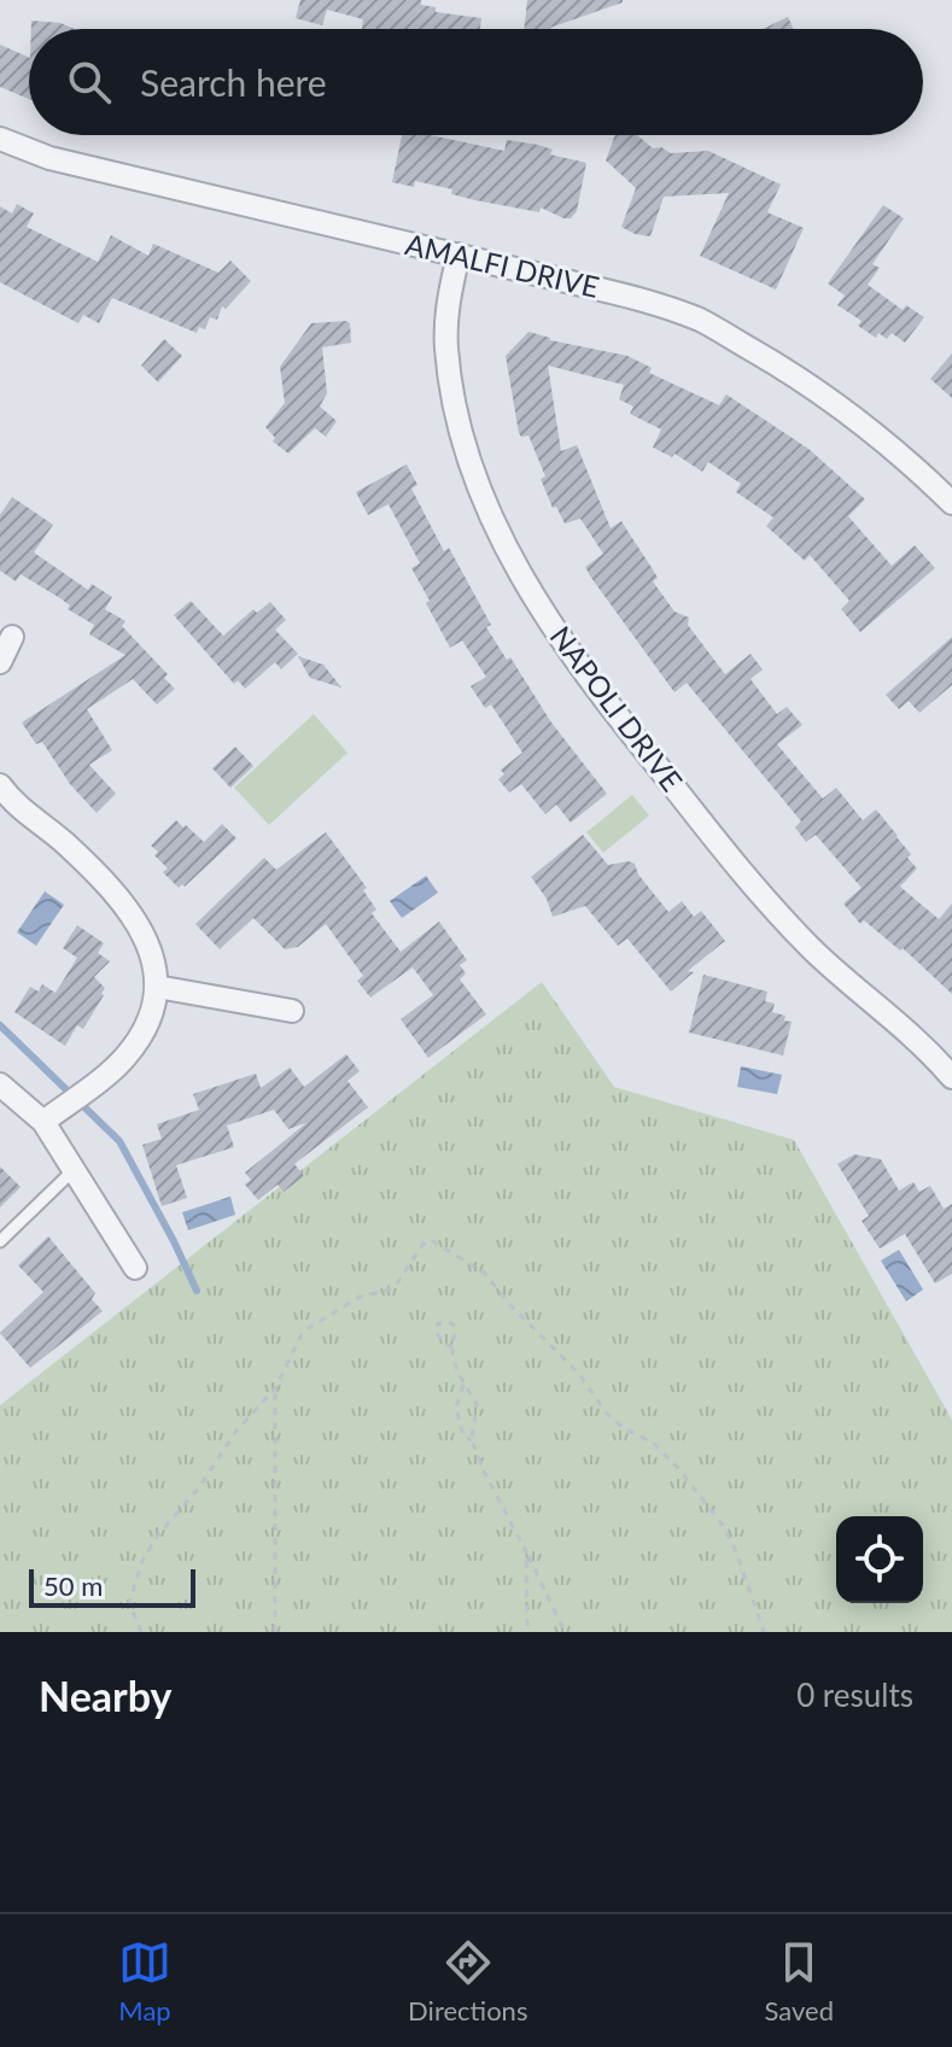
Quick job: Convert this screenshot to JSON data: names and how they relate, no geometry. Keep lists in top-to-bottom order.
{
  "streets": {
    "street": ["AMALFI DRIVE", "NAPOLI DRIVE"]
  },
  "crossings": [
    ["AMALFI DRIVE", "NAPOLI DRIVE"]
  ],
  "scale_bar": "50 m",
  "page": {
    "search": "Search here",
    "scale": "50 m",
    "heading": ["Nearby", "0 results"],
    "nav": ["Map", "Directions", "Saved"]
  }
}
